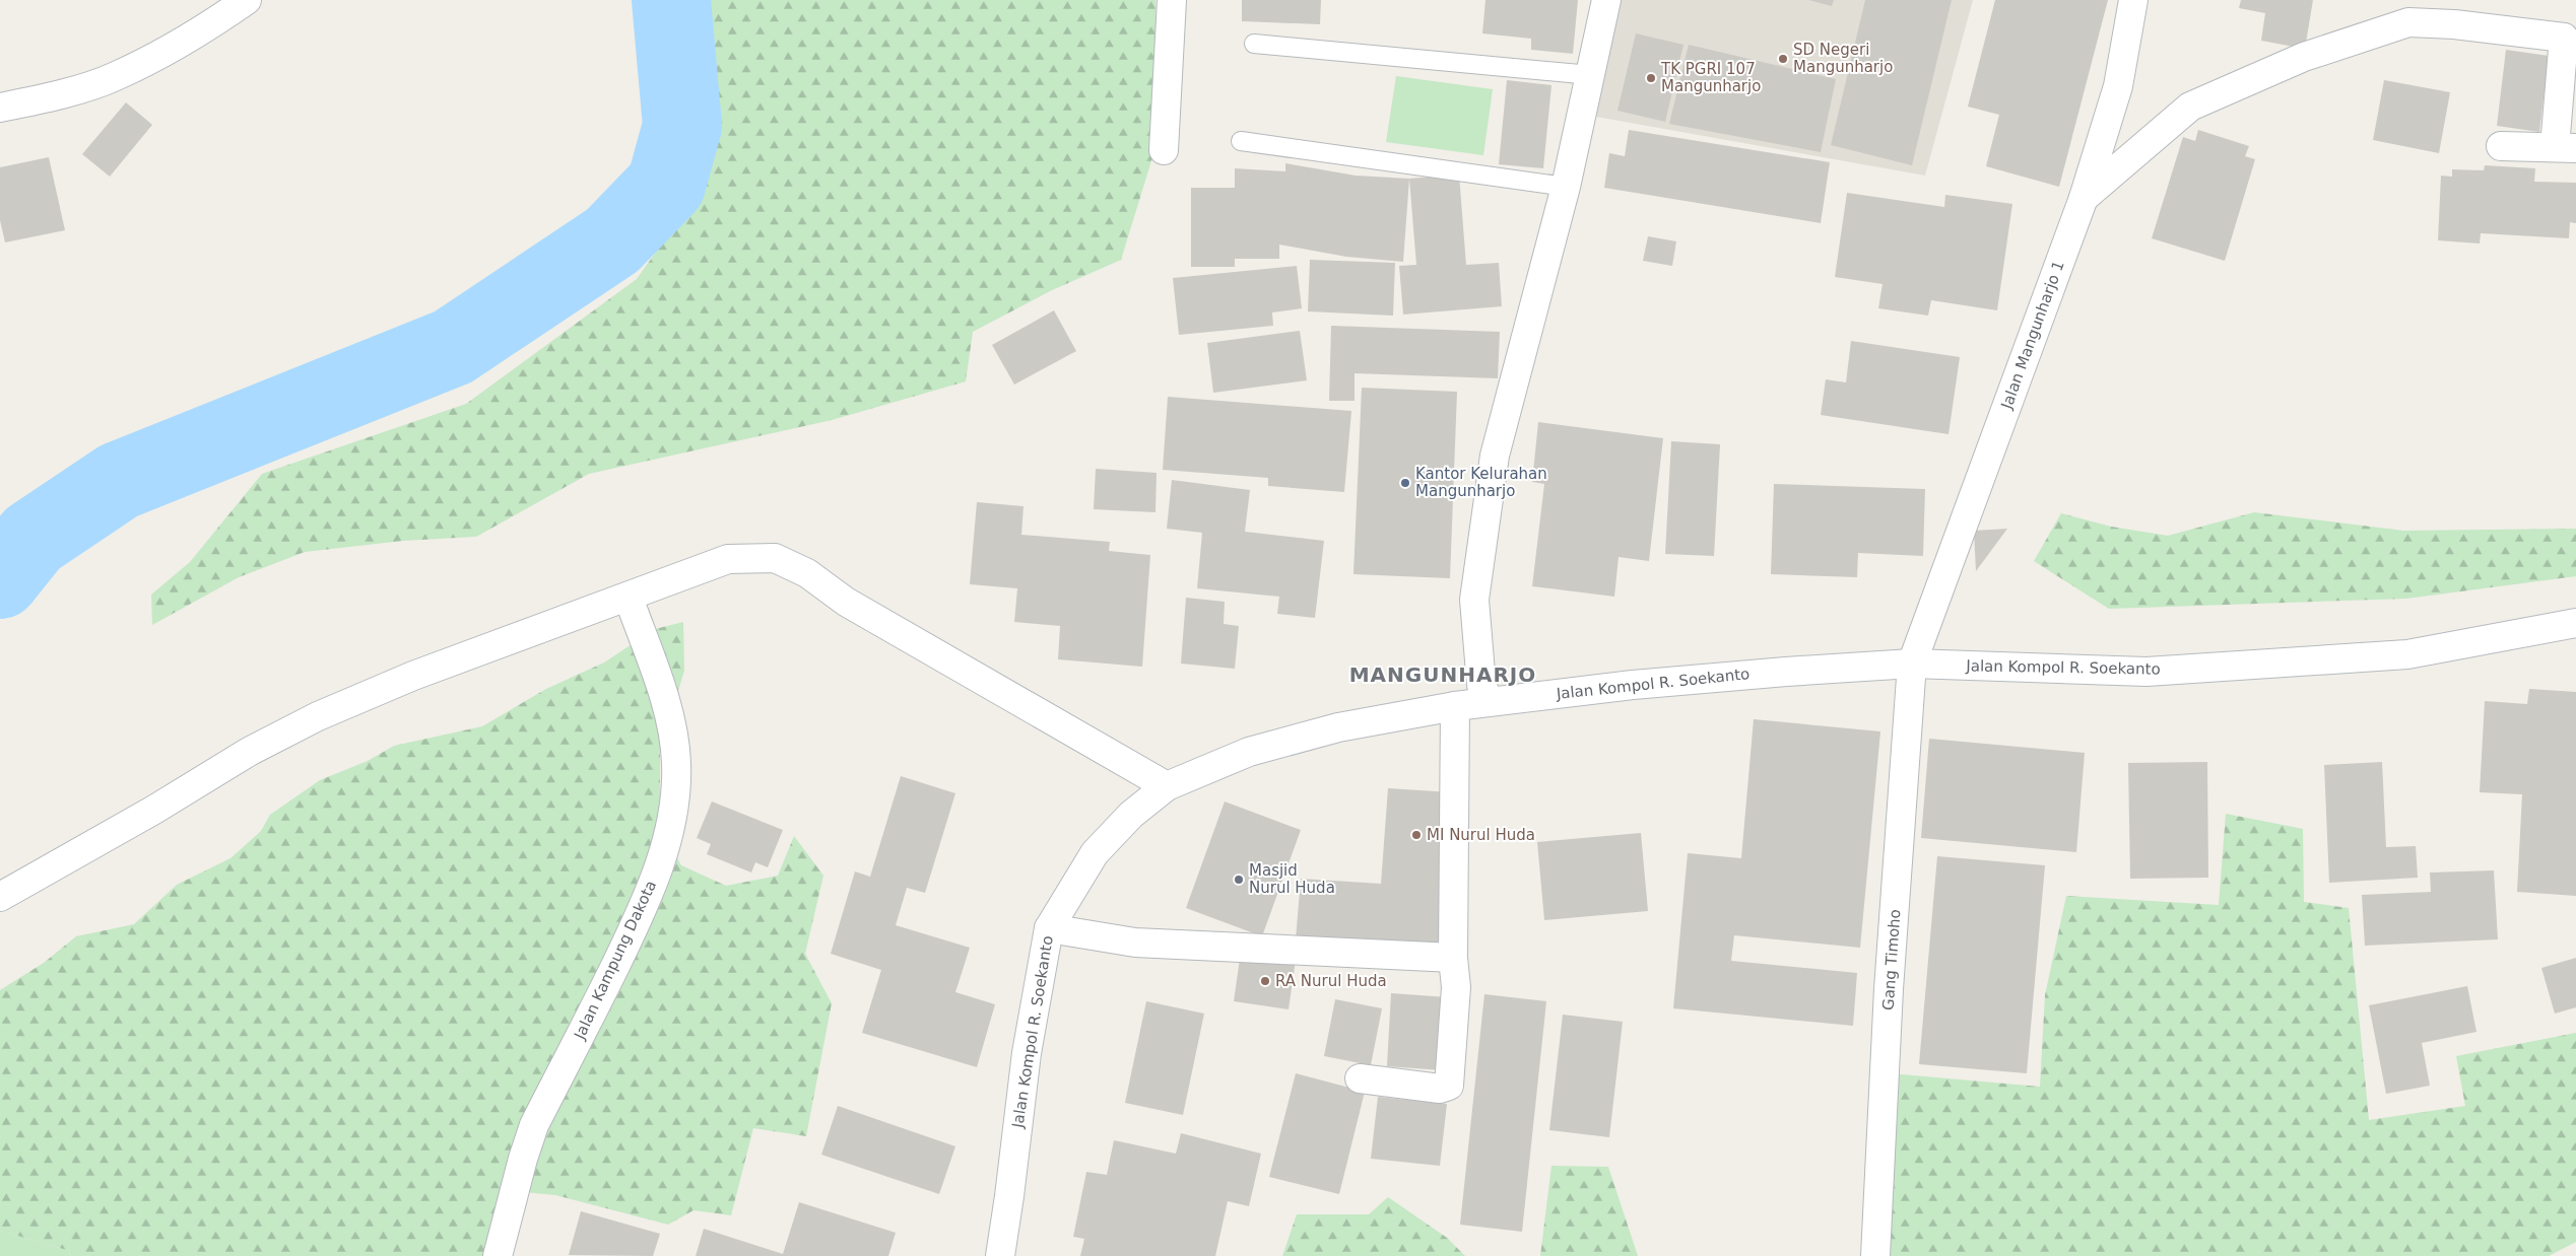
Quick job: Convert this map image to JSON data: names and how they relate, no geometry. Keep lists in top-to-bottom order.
{
  "streets": {
    "street": [
      "Jalan Mangunharjo 1",
      "Jalan Kompol R. Soekanto",
      "Jalan Kampung Dakota",
      "Gang Timoho"
    ]
  },
  "crossings": [
    ["Jalan Mangunharjo 1", "Jalan Kompol R. Soekanto"],
    ["Jalan Mangunharjo 1", "Gang Timoho"],
    ["Jalan Kompol R. Soekanto", "Gang Timoho"]
  ],
  "districts": ["MANGUNHARJO"],
  "places": [
    "SD Negeri Mangunharjo",
    "TK PGRI 107 Mangunharjo",
    "Kantor Kelurahan Mangunharjo",
    "MI Nurul Huda",
    "Masjid Nurul Huda",
    "RA Nurul Huda"
  ]
}
